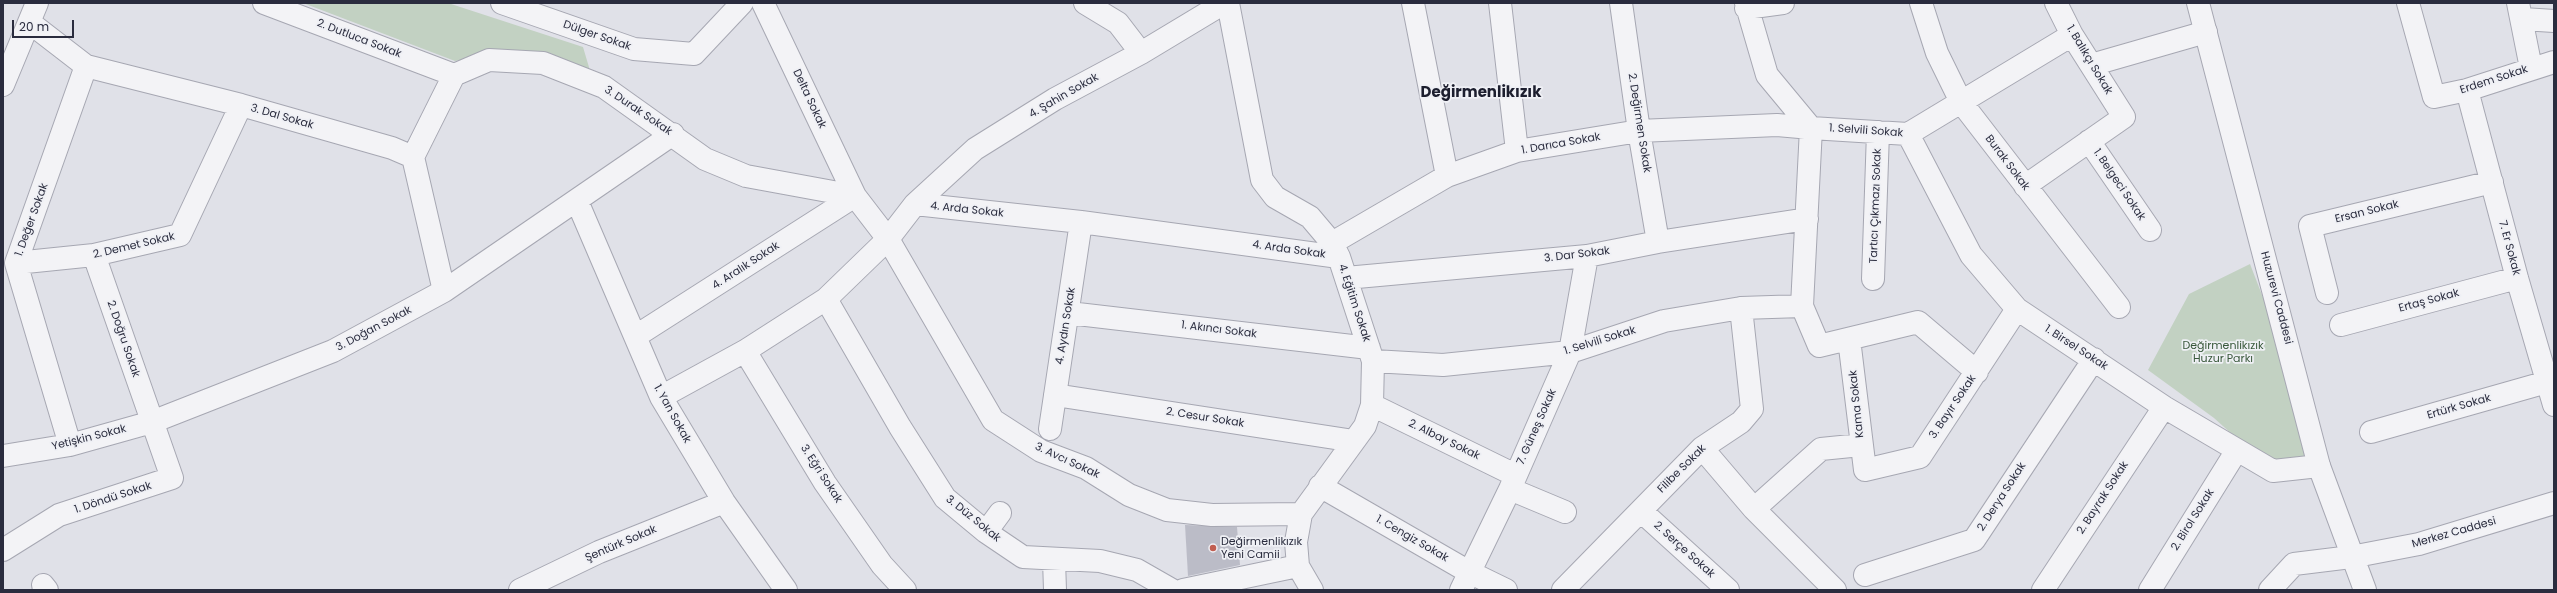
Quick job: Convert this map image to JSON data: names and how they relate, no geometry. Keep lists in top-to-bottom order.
{
  "streets": {
    "street": [
      "Dülger Sokak",
      "2. Dutluca Sokak",
      "1. Balıkçı Sokak",
      "Erdem Sokak",
      "4. Şahin Sokak",
      "Delta Sokak",
      "3. Durak Sokak",
      "3. Dal Sokak",
      "2. Değirmen Sokak",
      "1. Selvili Sokak",
      "1. Darıca Sokak",
      "Burak Sokak",
      "1. Belgeci Sokak",
      "Tartıcı Çıkmazı Sokak",
      "4. Arda Sokak",
      "Ersan Sokak",
      "1. Değer Sokak",
      "2. Demet Sokak",
      "7. Er Sokak",
      "3. Dar Sokak",
      "4. Aralık Sokak",
      "Huzurevi Caddesi",
      "Ertaş Sokak",
      "4. Eğitim Sokak",
      "4. Aydın Sokak",
      "3. Doğan Sokak",
      "1. Akıncı Sokak",
      "2. Doğru Sokak",
      "1. Birsel Sokak",
      "Kama Sokak",
      "3. Bayır Sokak",
      "Ertürk Sokak",
      "1. Yan Sokak",
      "2. Cesur Sokak",
      "7. Güneş Sokak",
      "Yetişkin Sokak",
      "2. Albay Sokak",
      "3. Avcı Sokak",
      "Filibe Sokak",
      "3. Eğri Sokak",
      "2. Derya Sokak",
      "1. Döndü Sokak",
      "2. Bayrak Sokak",
      "3. Düz Sokak",
      "2. Birol Sokak",
      "Merkez Caddesi",
      "1. Cengiz Sokak",
      "Şentürk Sokak",
      "2. Serçe Sokak"
    ]
  },
  "crossings": [
    ["2. Dutluca Sokak", "3. Durak Sokak"],
    ["1. Balıkçı Sokak", "1. Selvili Sokak"],
    ["1. Balıkçı Sokak", "1. Belgeci Sokak"],
    ["Erdem Sokak", "7. Er Sokak"],
    ["4. Şahin Sokak", "4. Arda Sokak"],
    ["Delta Sokak", "3. Durak Sokak"],
    ["Delta Sokak", "4. Aralık Sokak"],
    ["3. Durak Sokak", "4. Aralık Sokak"],
    ["3. Dal Sokak", "1. Değer Sokak"],
    ["3. Dal Sokak", "2. Demet Sokak"],
    ["2. Değirmen Sokak", "1. Darıca Sokak"],
    ["2. Değirmen Sokak", "3. Dar Sokak"],
    ["1. Selvili Sokak", "1. Darıca Sokak"],
    ["1. Selvili Sokak", "Burak Sokak"],
    ["1. Selvili Sokak", "Tartıcı Çıkmazı Sokak"],
    ["1. Selvili Sokak", "4. Eğitim Sokak"],
    ["1. Selvili Sokak", "1. Akıncı Sokak"],
    ["1. Selvili Sokak", "1. Birsel Sokak"],
    ["1. Selvili Sokak", "7. Güneş Sokak"],
    ["1. Selvili Sokak", "Filibe Sokak"],
    ["1. Darıca Sokak", "4. Arda Sokak"],
    ["1. Darıca Sokak", "4. Eğitim Sokak"],
    ["Burak Sokak", "1. Belgeci Sokak"],
    ["4. Arda Sokak", "4. Eğitim Sokak"],
    ["4. Arda Sokak", "4. Aydın Sokak"],
    ["4. Arda Sokak", "1. Yan Sokak"],
    ["4. Arda Sokak", "3. Avcı Sokak"],
    ["4. Arda Sokak", "3. Eğri Sokak"],
    ["4. Arda Sokak", "3. Düz Sokak"],
    ["Ersan Sokak", "7. Er Sokak"],
    ["1. Değer Sokak", "2. Demet Sokak"],
    ["1. Değer Sokak", "Yetişkin Sokak"],
    ["2. Demet Sokak", "2. Doğru Sokak"],
    ["7. Er Sokak", "Ertaş Sokak"],
    ["7. Er Sokak", "Ertürk Sokak"],
    ["3. Dar Sokak", "4. Eğitim Sokak"],
    ["3. Dar Sokak", "7. Güneş Sokak"],
    ["4. Aralık Sokak", "1. Yan Sokak"],
    ["Huzurevi Caddesi", "1. Birsel Sokak"],
    ["Huzurevi Caddesi", "Merkez Caddesi"],
    ["4. Eğitim Sokak", "1. Akıncı Sokak"],
    ["4. Eğitim Sokak", "2. Cesur Sokak"],
    ["4. Eğitim Sokak", "2. Albay Sokak"],
    ["4. Eğitim Sokak", "3. Avcı Sokak"],
    ["4. Eğitim Sokak", "1. Cengiz Sokak"],
    ["4. Aydın Sokak", "1. Akıncı Sokak"],
    ["4. Aydın Sokak", "2. Cesur Sokak"],
    ["3. Doğan Sokak", "2. Doğru Sokak"],
    ["3. Doğan Sokak", "1. Yan Sokak"],
    ["3. Doğan Sokak", "Yetişkin Sokak"],
    ["3. Doğan Sokak", "1. Döndü Sokak"],
    ["2. Doğru Sokak", "Yetişkin Sokak"],
    ["2. Doğru Sokak", "1. Döndü Sokak"],
    ["1. Birsel Sokak", "3. Bayır Sokak"],
    ["1. Birsel Sokak", "2. Derya Sokak"],
    ["1. Birsel Sokak", "2. Bayrak Sokak"],
    ["1. Birsel Sokak", "2. Birol Sokak"],
    ["Kama Sokak", "3. Bayır Sokak"],
    ["1. Yan Sokak", "Şentürk Sokak"],
    ["7. Güneş Sokak", "2. Albay Sokak"],
    ["7. Güneş Sokak", "1. Cengiz Sokak"],
    ["Yetişkin Sokak", "1. Döndü Sokak"],
    ["Filibe Sokak", "2. Serçe Sokak"]
  ],
  "districts": ["Değirmenlikızık"],
  "parks": ["Değirmenlikızık Huzur Parkı"],
  "places": ["Değirmenlikızık Yeni Camii"],
  "scale_bar": "20 m"
}
